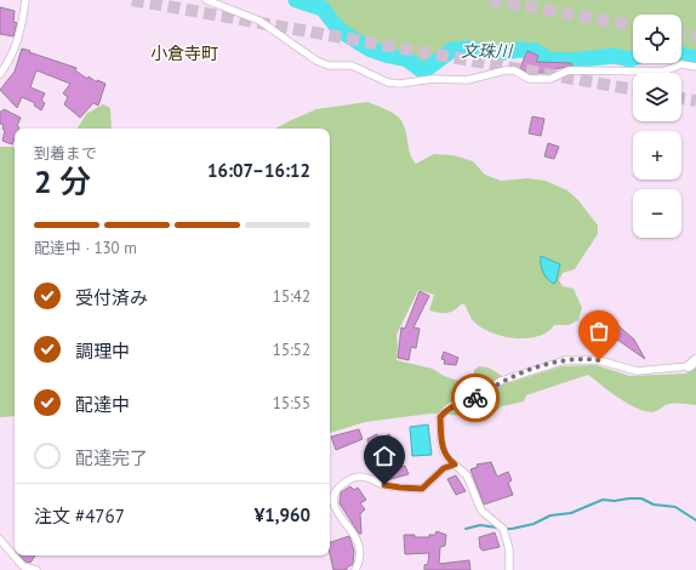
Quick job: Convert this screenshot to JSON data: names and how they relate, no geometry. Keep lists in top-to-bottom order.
{
  "districts": ["小倉寺町"],
  "water": ["文珠川"],
  "page": {
    "map_buttons": ["+", "−"],
    "heading": ["2 分", "到着まで", "16:07–16:12"],
    "panel": ["注文 #4767", "¥1,960"],
    "bar": "配達中 · 130 m",
    "list": [
      ["受付済み", "15:42"],
      ["調理中", "15:52"],
      ["配達中", "15:55"],
      "配達完了"
    ]
  }
}
